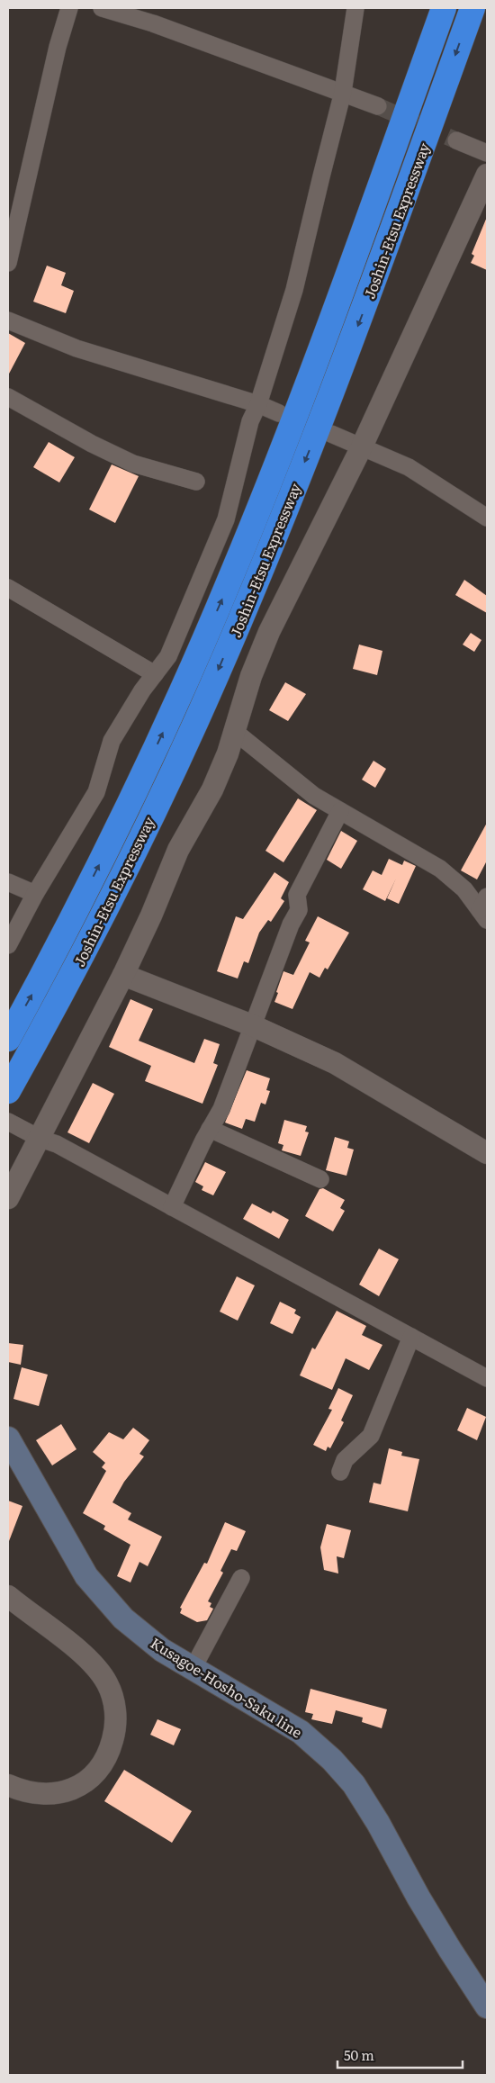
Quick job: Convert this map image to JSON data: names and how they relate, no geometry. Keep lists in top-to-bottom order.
{
  "streets": {
    "highway": ["Joshin-Etsu Expressway"],
    "main road": ["Kusagoe-Hosho-Saku line"]
  },
  "scale_bar": "50 m"
}
